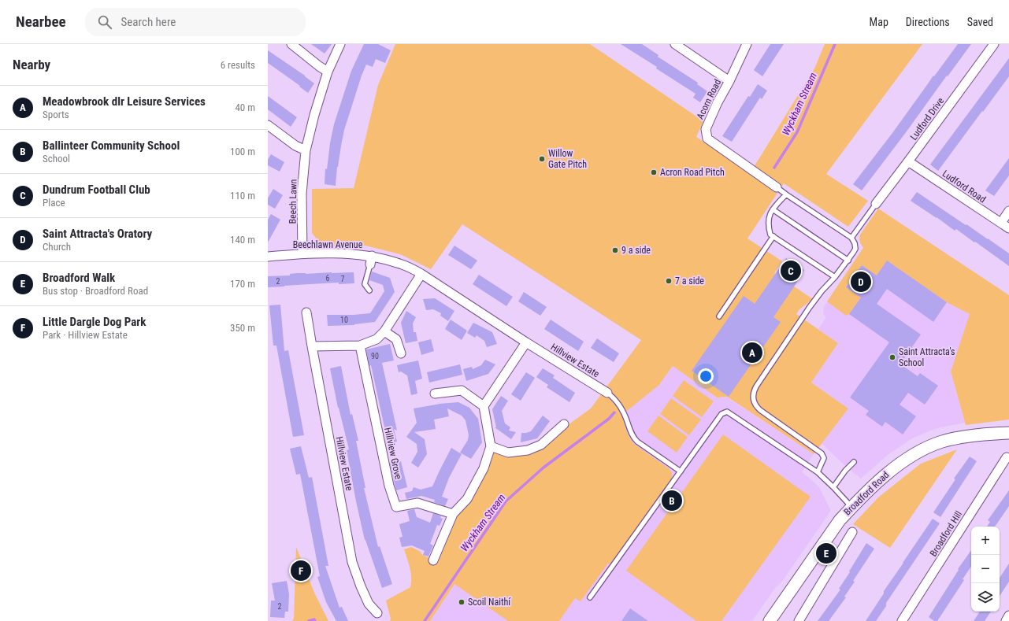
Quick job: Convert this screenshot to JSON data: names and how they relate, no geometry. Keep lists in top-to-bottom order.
{
  "streets": {
    "street": [
      "Acorn Road",
      "Ludford Drive",
      "Ludford Road",
      "Beech Lawn",
      "Beechlawn Avenue",
      "Hillview Estate",
      "Hillview Grove",
      "Broadford Road",
      "Broadford Hill"
    ]
  },
  "crossings": [
    ["Ludford Drive", "Ludford Road"],
    ["Beech Lawn", "Beechlawn Avenue"],
    ["Beechlawn Avenue", "Hillview Estate"]
  ],
  "water": ["Wyckham Stream"],
  "places": [
    "Willow Gate Pitch",
    "Acron Road Pitch",
    "9 a side",
    "7 a side",
    "Saint Attracta's School",
    "Scoil Naithí"
  ],
  "house_numbers": [
    "6",
    "7",
    "2",
    "10",
    "90",
    "2"
  ],
  "page": {
    "header": "Nearbee",
    "search": "Search here",
    "nav": ["Map", "Directions", "Saved"],
    "heading": ["Nearby", "6 results"],
    "list": [
      {
        "mark": "A",
        "name": "Meadowbrook dlr Leisure Services",
        "note": "Sports",
        "value": "40 m"
      },
      {
        "mark": "B",
        "name": "Ballinteer Community School",
        "note": "School",
        "value": "100 m"
      },
      {
        "mark": "C",
        "name": "Dundrum Football Club",
        "note": "Place",
        "value": "110 m"
      },
      {
        "mark": "D",
        "name": "Saint Attracta's Oratory",
        "note": "Church",
        "value": "140 m"
      },
      {
        "mark": "E",
        "name": "Broadford Walk",
        "note": "Bus stop · Broadford Road",
        "value": "170 m"
      },
      {
        "mark": "F",
        "name": "Little Dargle Dog Park",
        "note": "Park · Hillview Estate",
        "value": "350 m"
      }
    ],
    "pins": [
      "C",
      "D",
      "A",
      "B",
      "E",
      "F"
    ],
    "map_buttons": ["+", "−"]
  }
}
